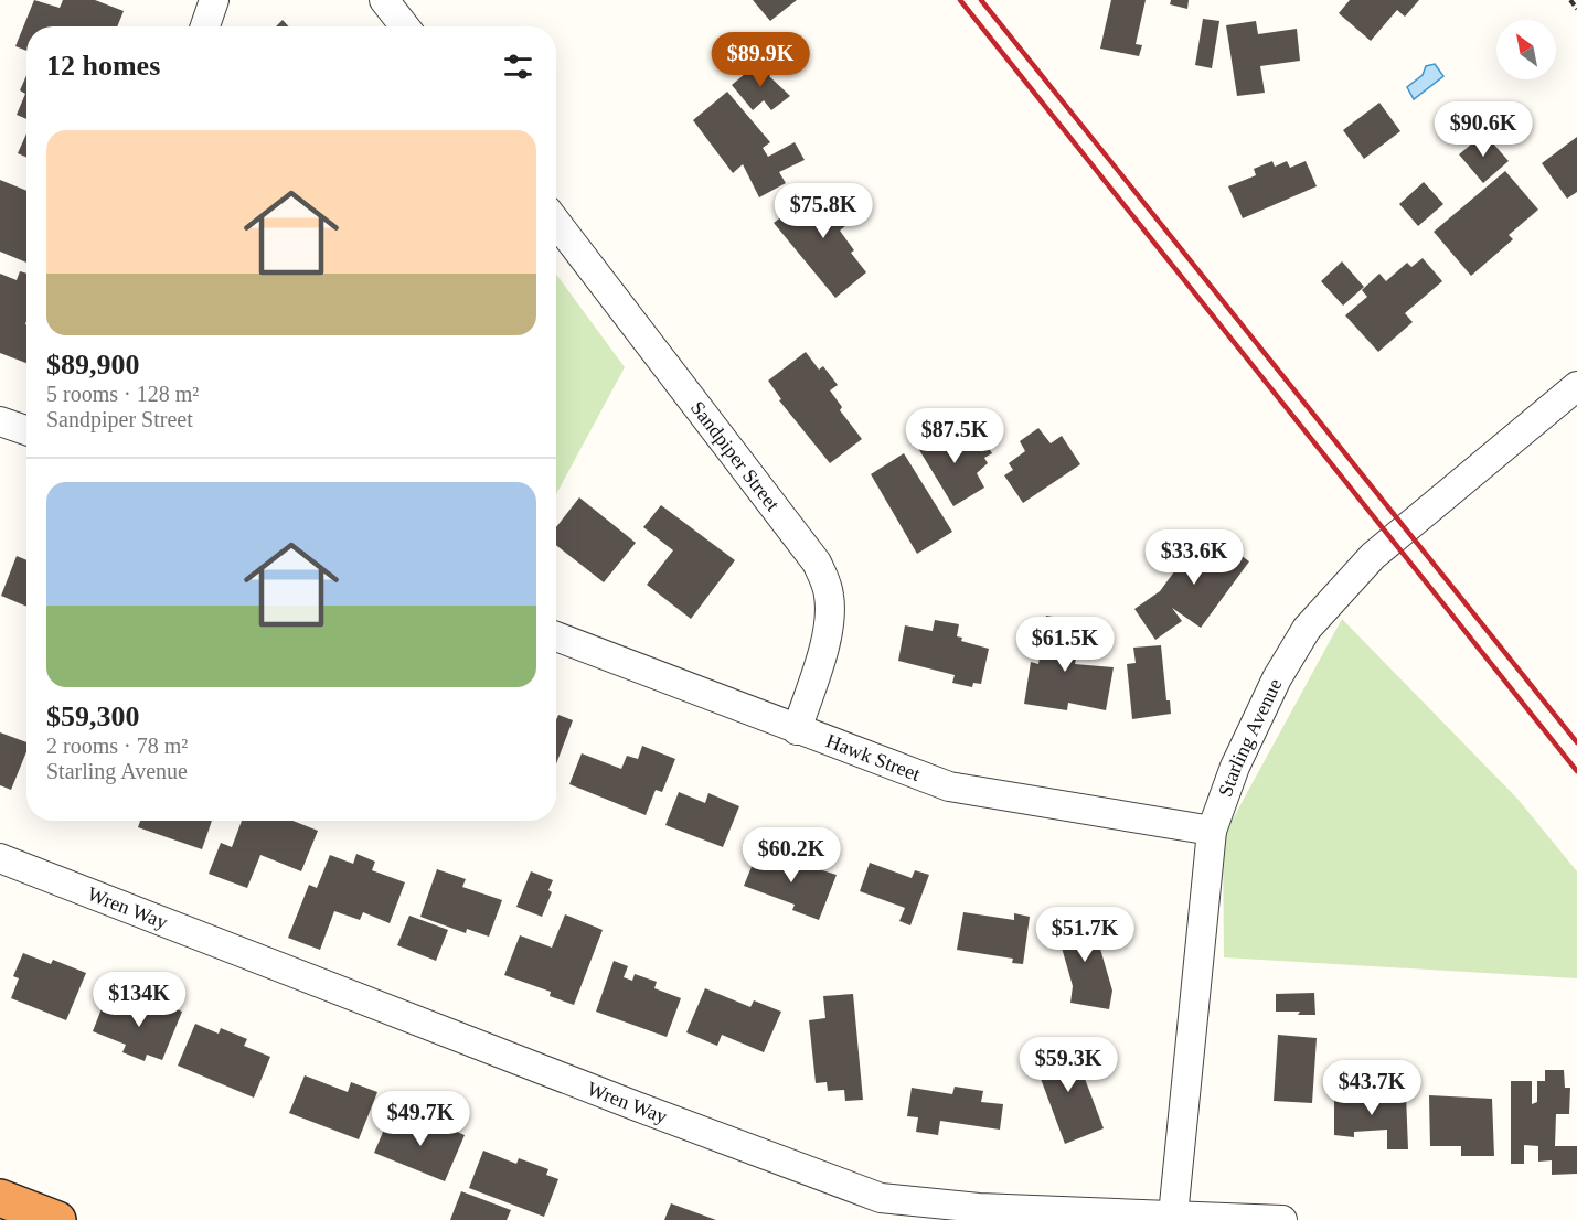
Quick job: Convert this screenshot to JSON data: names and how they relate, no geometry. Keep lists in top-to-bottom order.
{
  "streets": {
    "street": [
      "Sandpiper Street",
      "Starling Avenue",
      "Hawk Street",
      "Wren Way"
    ]
  },
  "crossings": [
    ["Sandpiper Street", "Hawk Street"],
    ["Starling Avenue", "Hawk Street"],
    ["Starling Avenue", "Wren Way"]
  ],
  "north": "top left",
  "page": {
    "heading": "12 homes",
    "price": [
      "$89.9K",
      "$90.6K",
      "$75.8K",
      "$87.5K",
      "$33.6K",
      "$61.5K",
      "$60.2K",
      "$51.7K",
      "$134K",
      "$59.3K",
      "$43.7K",
      "$49.7K"
    ],
    "list": [
      {
        "name": "$89,900",
        "note": "5 rooms · 128 m² · Sandpiper Street"
      },
      {
        "name": "$59,300",
        "note": "2 rooms · 78 m² · Starling Avenue"
      }
    ]
  }
}
